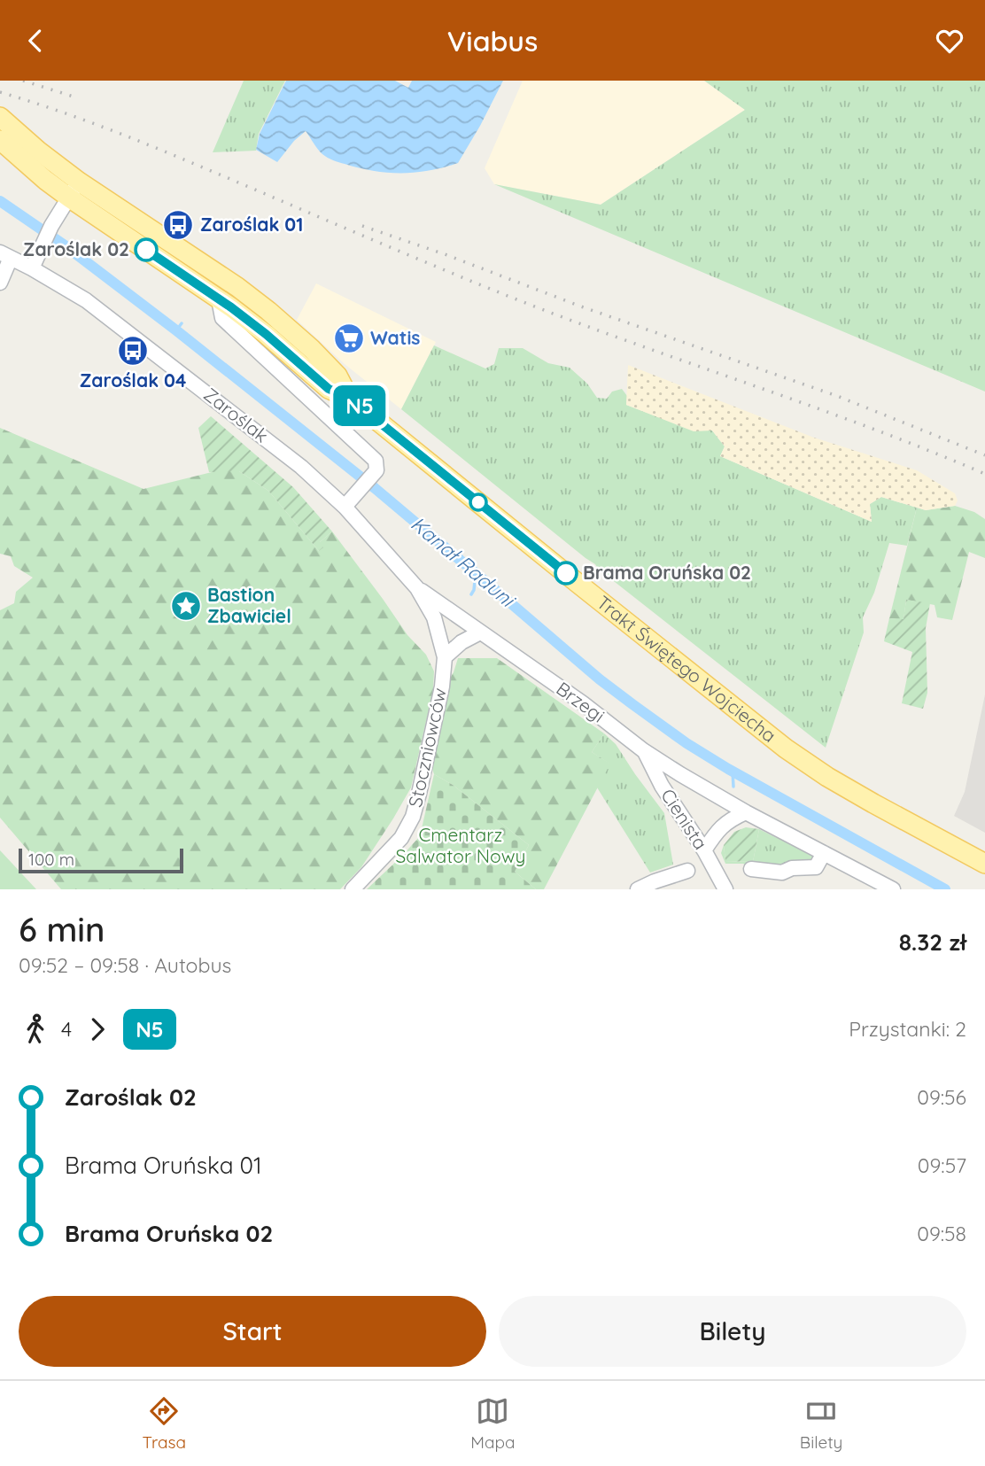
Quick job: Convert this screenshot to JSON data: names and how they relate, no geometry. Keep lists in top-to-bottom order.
{
  "streets": {
    "main road": ["Trakt Świętego Wojciecha"],
    "street": [
      "Zaroślak",
      "Brzegi",
      "Stoczniowców",
      "Cienista"
    ]
  },
  "crossings": [
    ["Zaroślak", "Brzegi"],
    ["Zaroślak", "Stoczniowców"],
    ["Brzegi", "Stoczniowców"],
    ["Brzegi", "Cienista"]
  ],
  "water": ["Kanał Raduni"],
  "parks": ["Cmentarz Salwator Nowy"],
  "places": {
    "bus stop": ["Zaroślak 01", "Zaroślak 04"],
    "other": ["Zaroślak 02", "Brama Oruńska 02"],
    "supermarket": ["Watis"],
    "place": ["Bastion Zbawiciel"]
  },
  "lines": ["bus line N5"],
  "scale_bar": "100 m",
  "page": {
    "header": "Viabus",
    "on_map": "N5",
    "scale": "100 m",
    "heading": ["6 min", "09:52 – 09:58 · Autobus", "8.32 zł"],
    "legs": ["4", "N5", "Przystanki: 2"],
    "list": [
      {
        "name": "Zaroślak 02",
        "value": "09:56"
      },
      {
        "name": "Brama Oruńska 01",
        "value": "09:57"
      },
      {
        "name": "Brama Oruńska 02",
        "value": "09:58"
      }
    ],
    "buttons": ["Start", "Bilety"],
    "tabs": ["Trasa", "Mapa", "Bilety"]
  }
}
